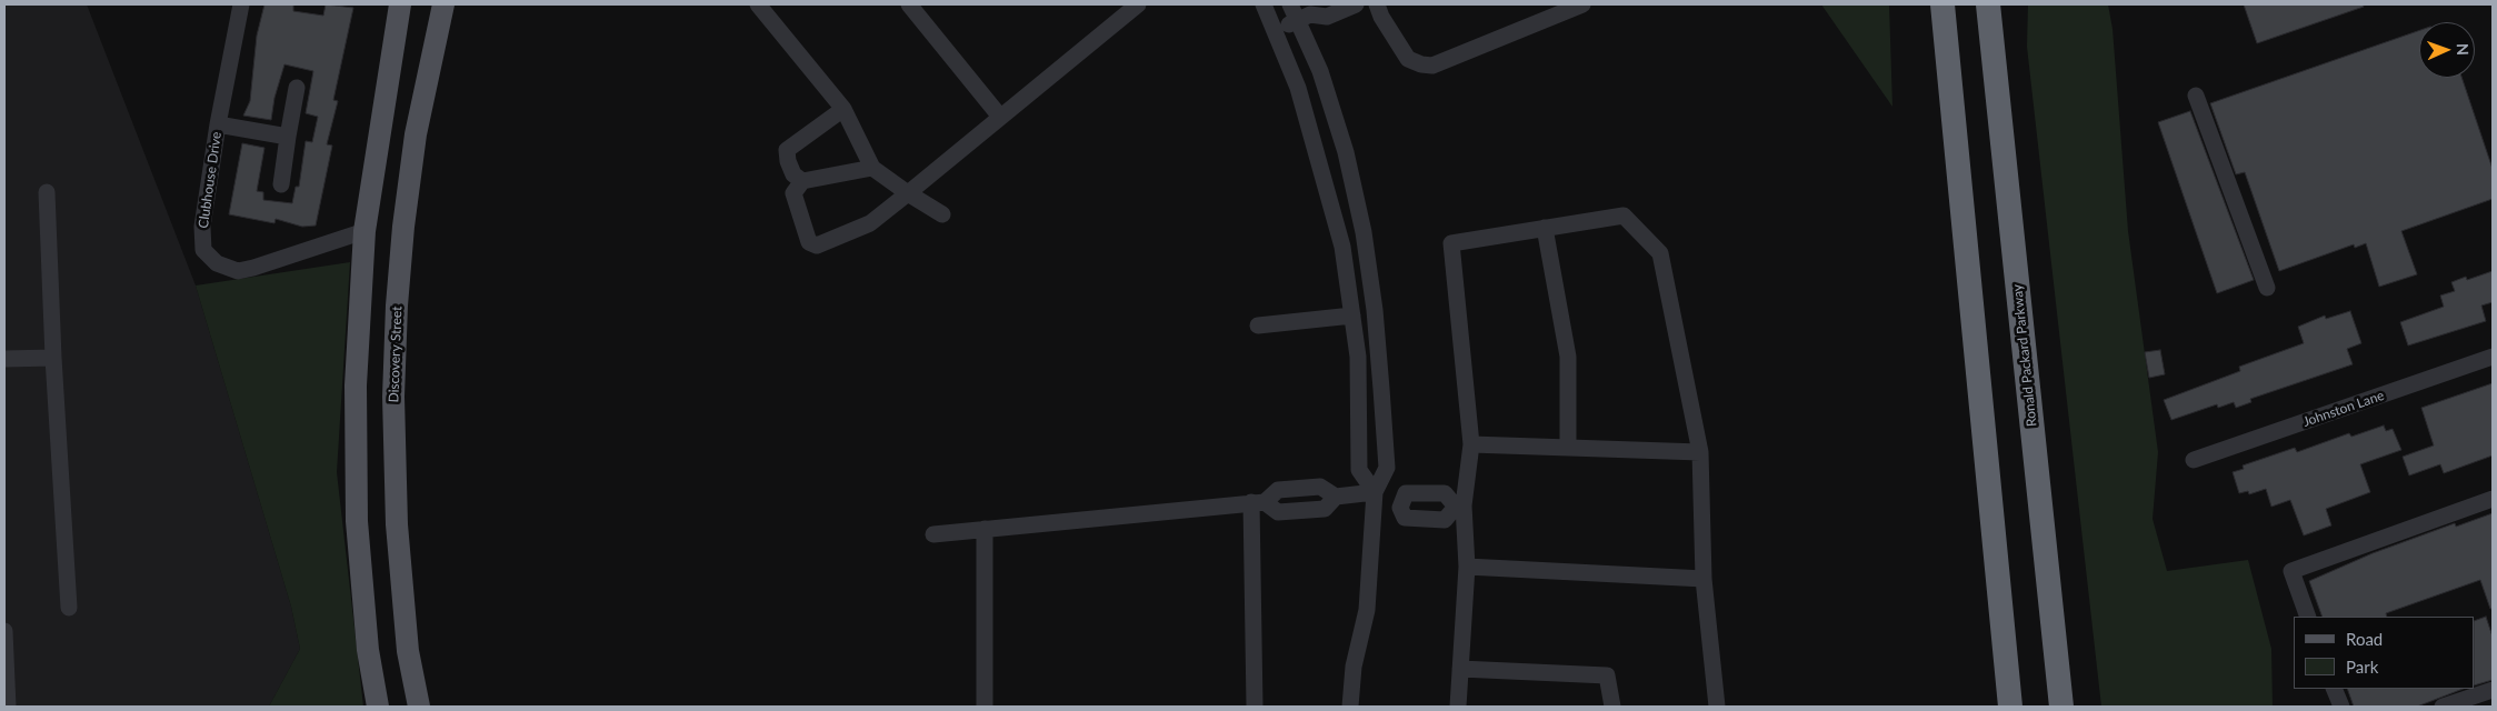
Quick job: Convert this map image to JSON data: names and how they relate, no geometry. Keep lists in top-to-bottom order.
{
  "streets": {
    "highway": ["Ronald Packard Parkway"],
    "main road": ["Discovery Street"],
    "street": ["Clubhouse Drive", "Johnston Lane"]
  },
  "legend": ["Road", "Park"],
  "north": "right"
}
